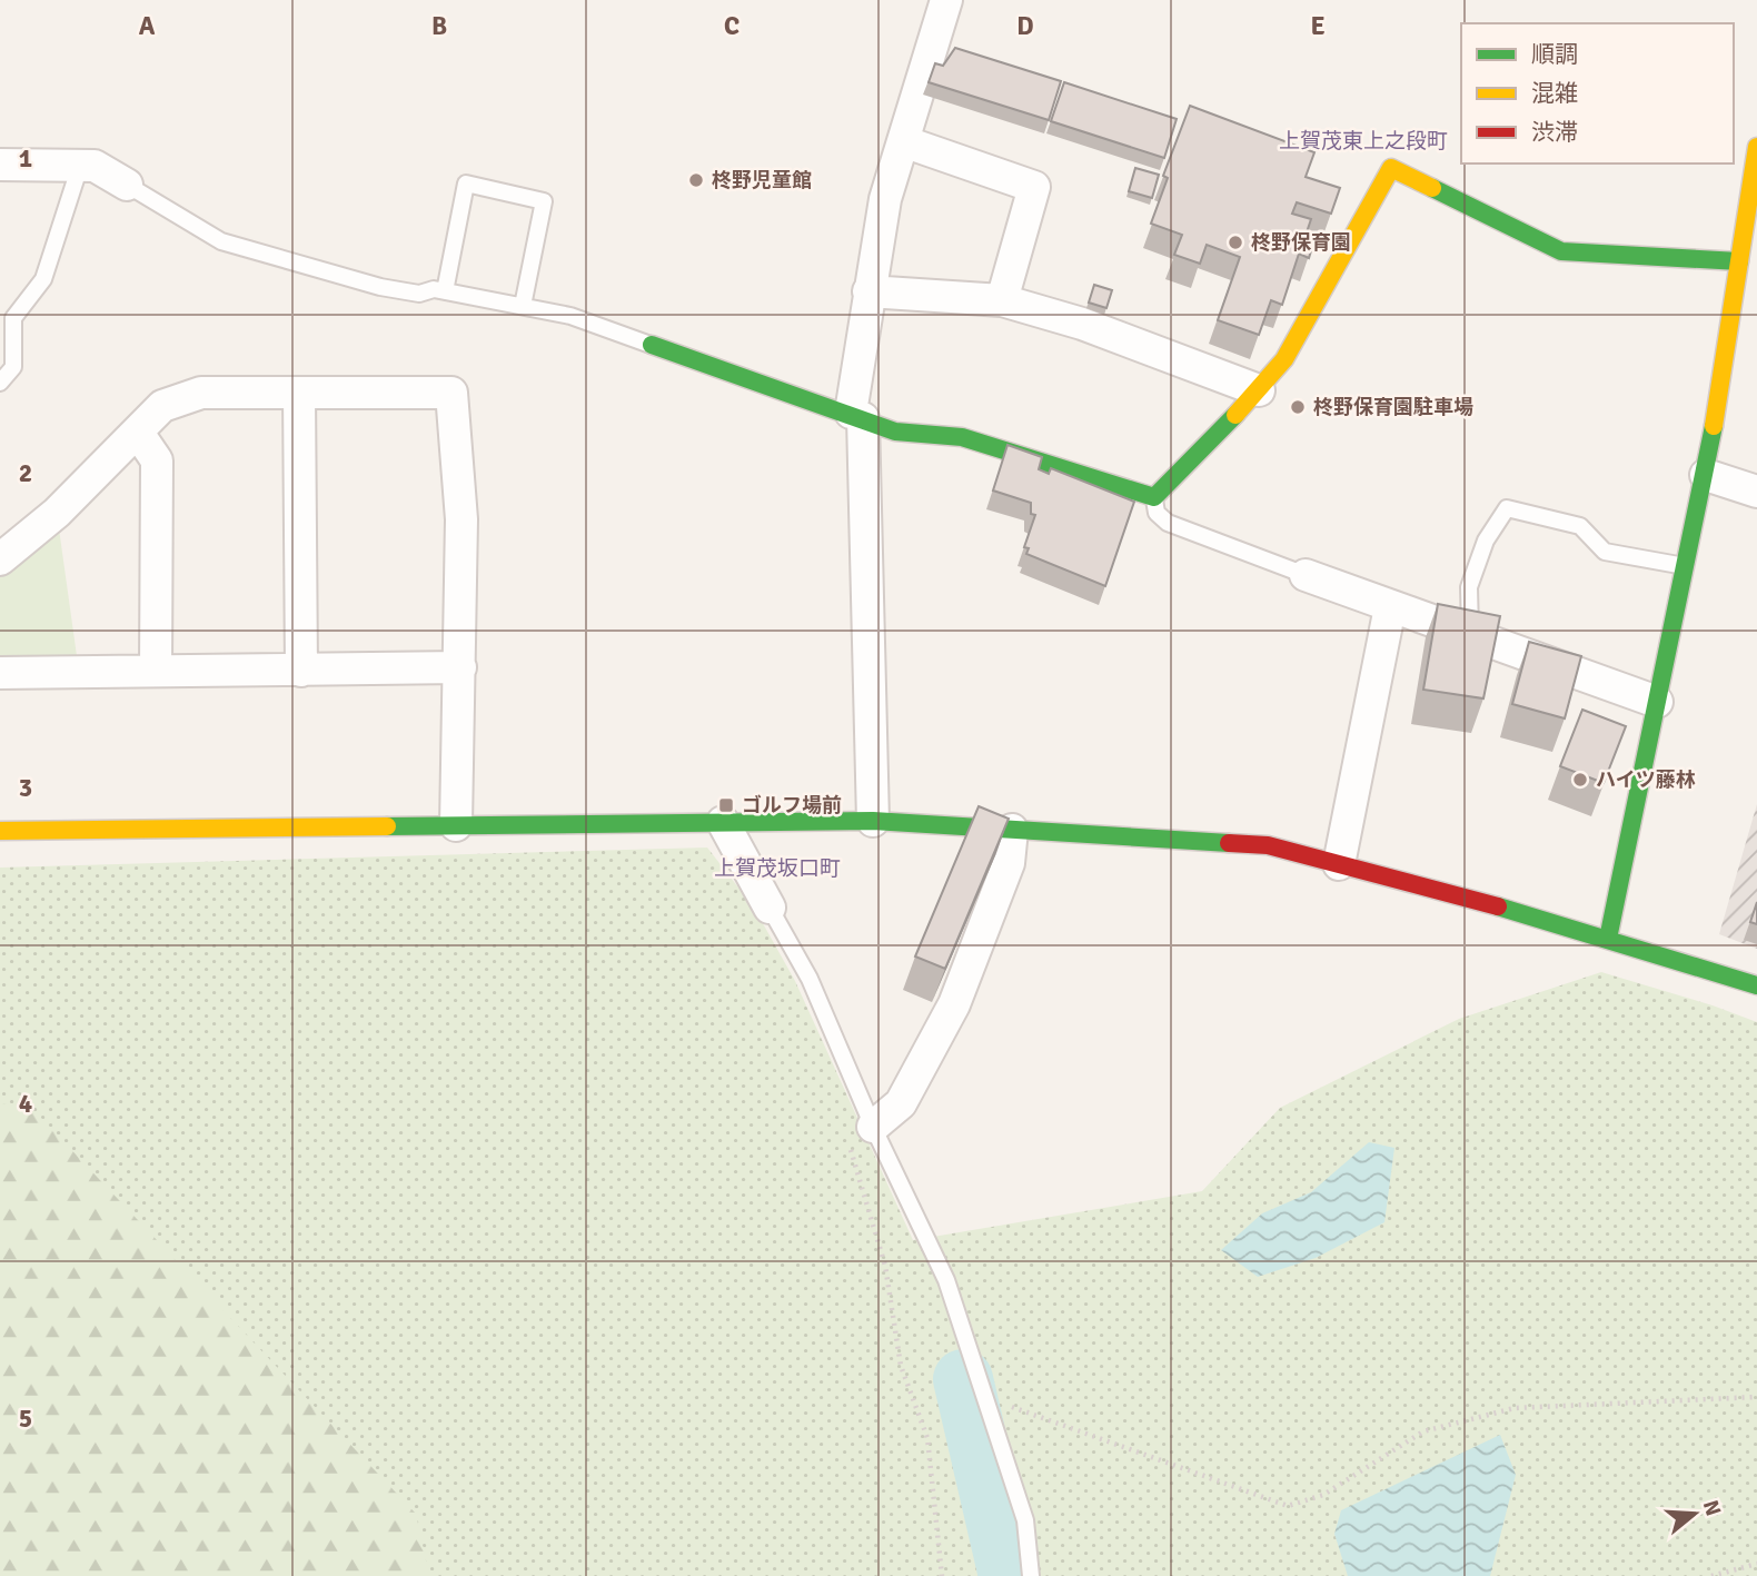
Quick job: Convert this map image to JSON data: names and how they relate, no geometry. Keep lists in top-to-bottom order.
{
  "districts": ["上賀茂東上之段町", "上賀茂坂口町"],
  "places": {
    "other": [
      "柊野児童館",
      "柊野保育園",
      "柊野保育園駐車場",
      "ハイツ藤林"
    ],
    "transit": ["ゴルフ場前"]
  },
  "legend": ["順調", "混雑", "渋滞"],
  "north": "right",
  "grid": {
    "columns": [
      "A",
      "B",
      "C",
      "D",
      "E"
    ],
    "rows": [
      "1",
      "2",
      "3",
      "4",
      "5"
    ]
  }
}
